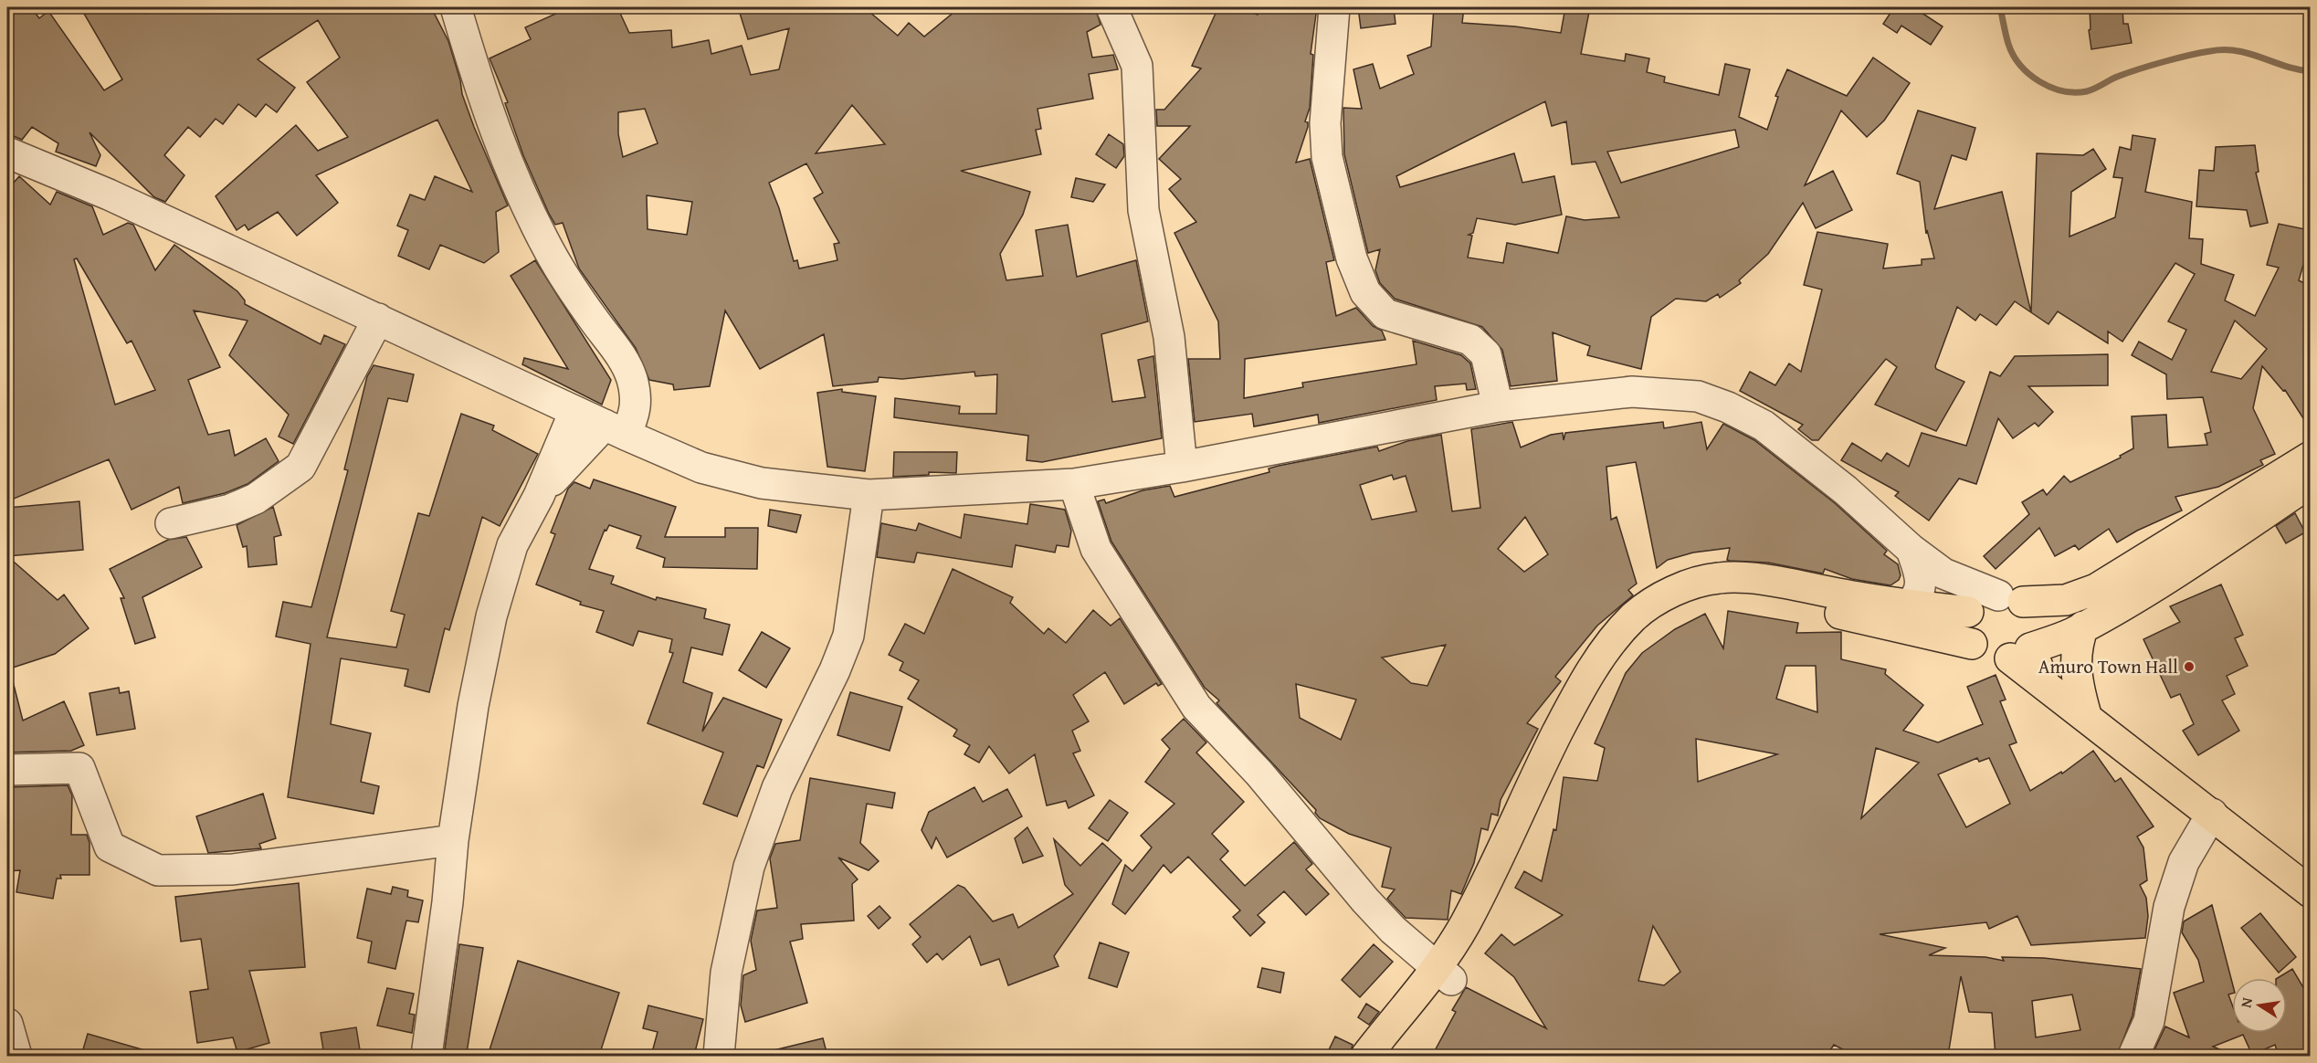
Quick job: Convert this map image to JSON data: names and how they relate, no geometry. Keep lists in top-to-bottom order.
{
  "places": ["Amuro Town Hall"],
  "north": "left"
}
